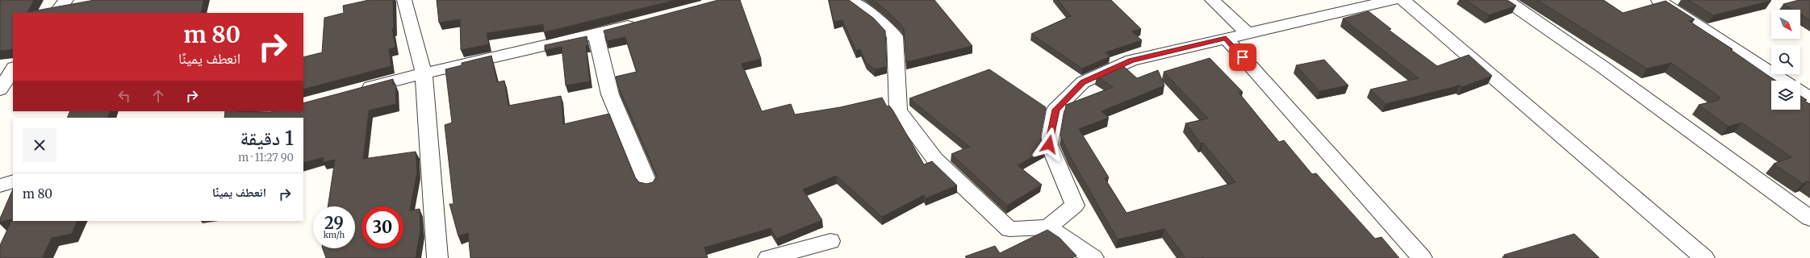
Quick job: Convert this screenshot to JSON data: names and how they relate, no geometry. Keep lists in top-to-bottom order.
{
  "north": "bottom right",
  "page": {
    "turn": ["80 m", "انعطف يمينًا"],
    "heading": ["1 دقيقة", "90 m · 11:27"],
    "list": [
      {
        "name": "انعطف يمينًا",
        "value": "80 m"
      }
    ],
    "speed": "29 km/h",
    "limit": "30"
  }
}
